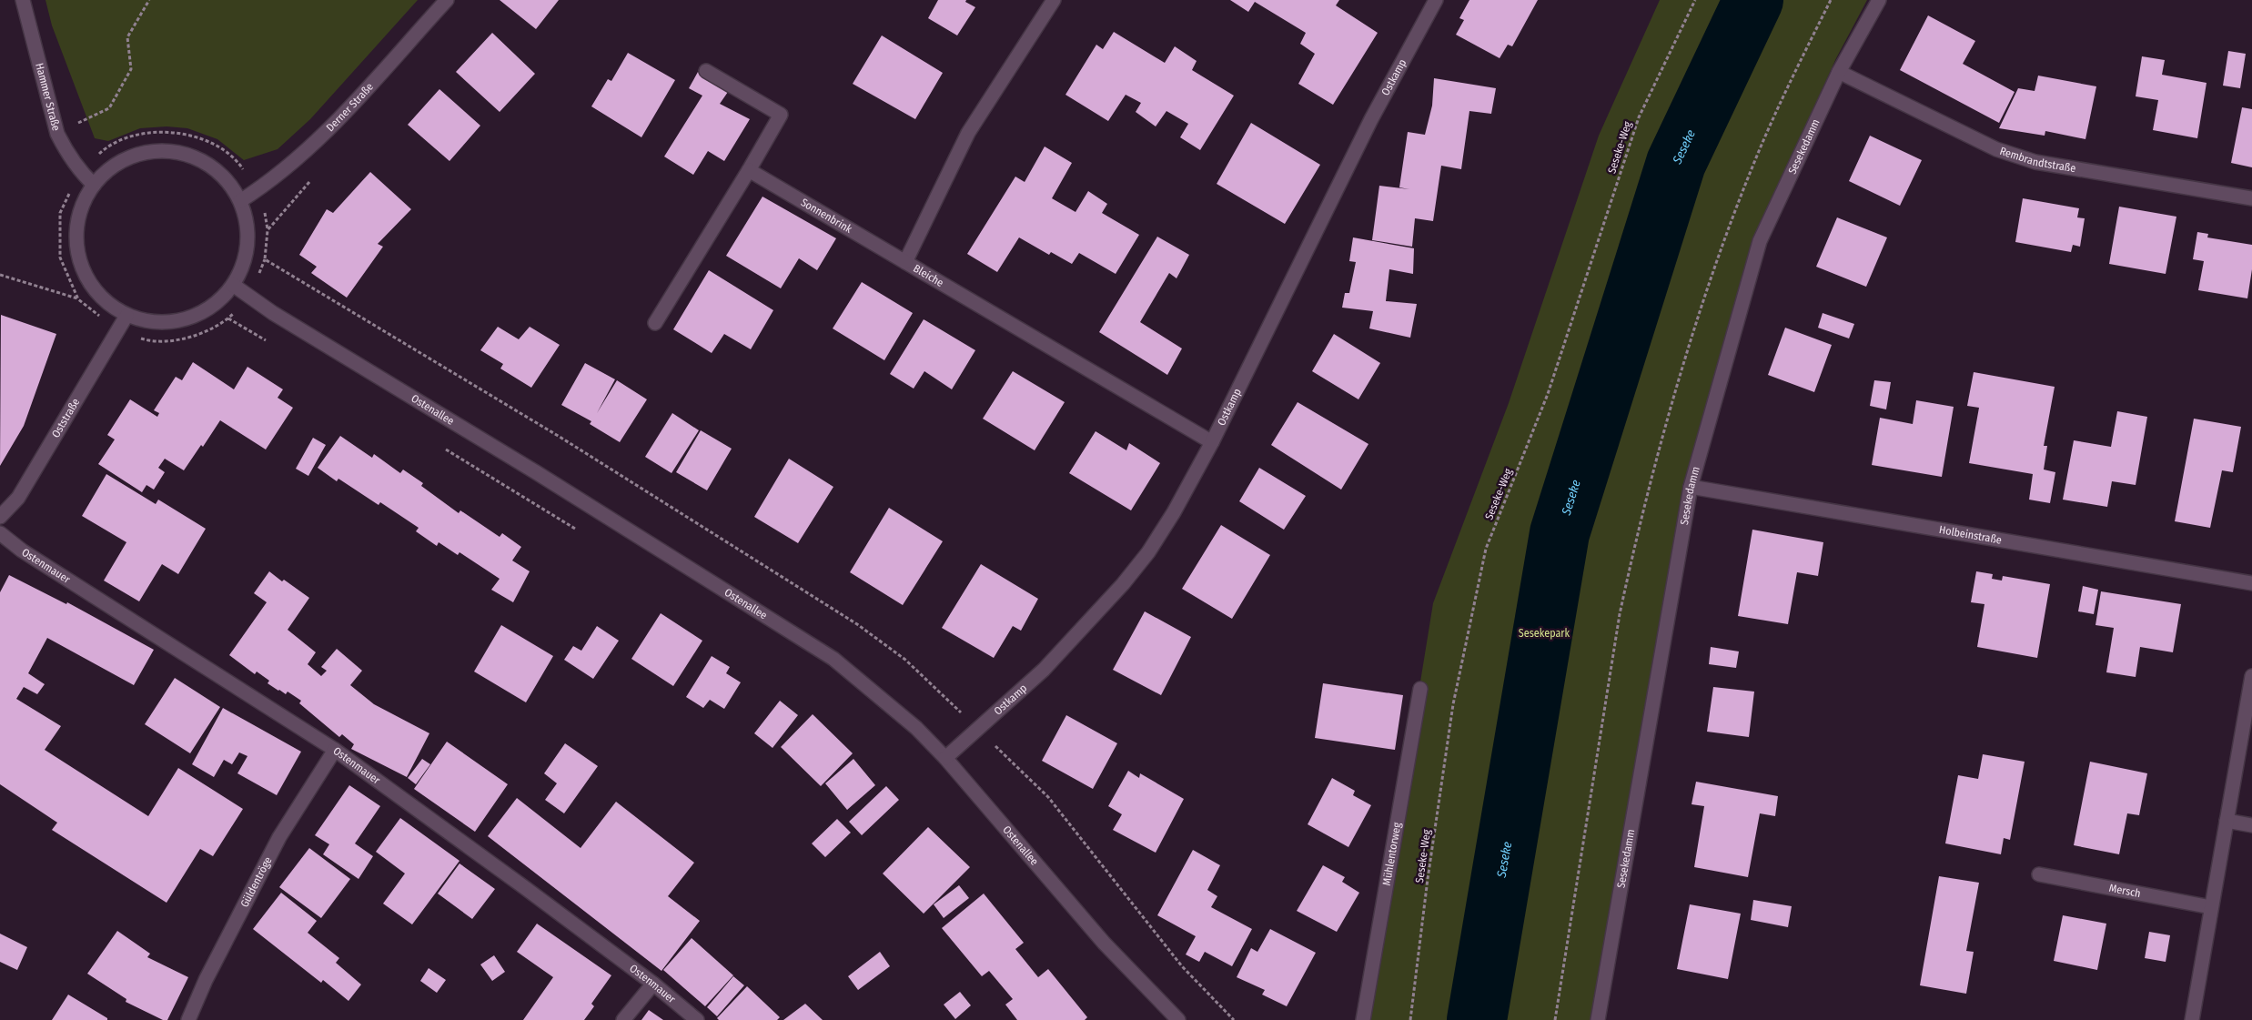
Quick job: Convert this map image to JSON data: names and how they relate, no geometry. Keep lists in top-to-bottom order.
{
  "streets": {
    "street": [
      "Ostkamp",
      "Hammer Straße",
      "Derner Straße",
      "Sesekedamm",
      "Rembrandtstraße",
      "Sonnenbrink",
      "Bleiche",
      "Ostenallee",
      "Oststraße",
      "Holbeinstraße",
      "Ostenmauer",
      "Mühlentorweg",
      "Güldentröge",
      "Mersch"
    ],
    "path": ["Seseke-Weg"]
  },
  "crossings": [
    ["Ostkamp", "Bleiche"],
    ["Ostkamp", "Ostenallee"],
    ["Sesekedamm", "Rembrandtstraße"],
    ["Sesekedamm", "Holbeinstraße"],
    ["Sonnenbrink", "Bleiche"],
    ["Ostenmauer", "Güldentröge"]
  ],
  "water": ["Seseke"],
  "parks": ["Sesekepark"]
}
